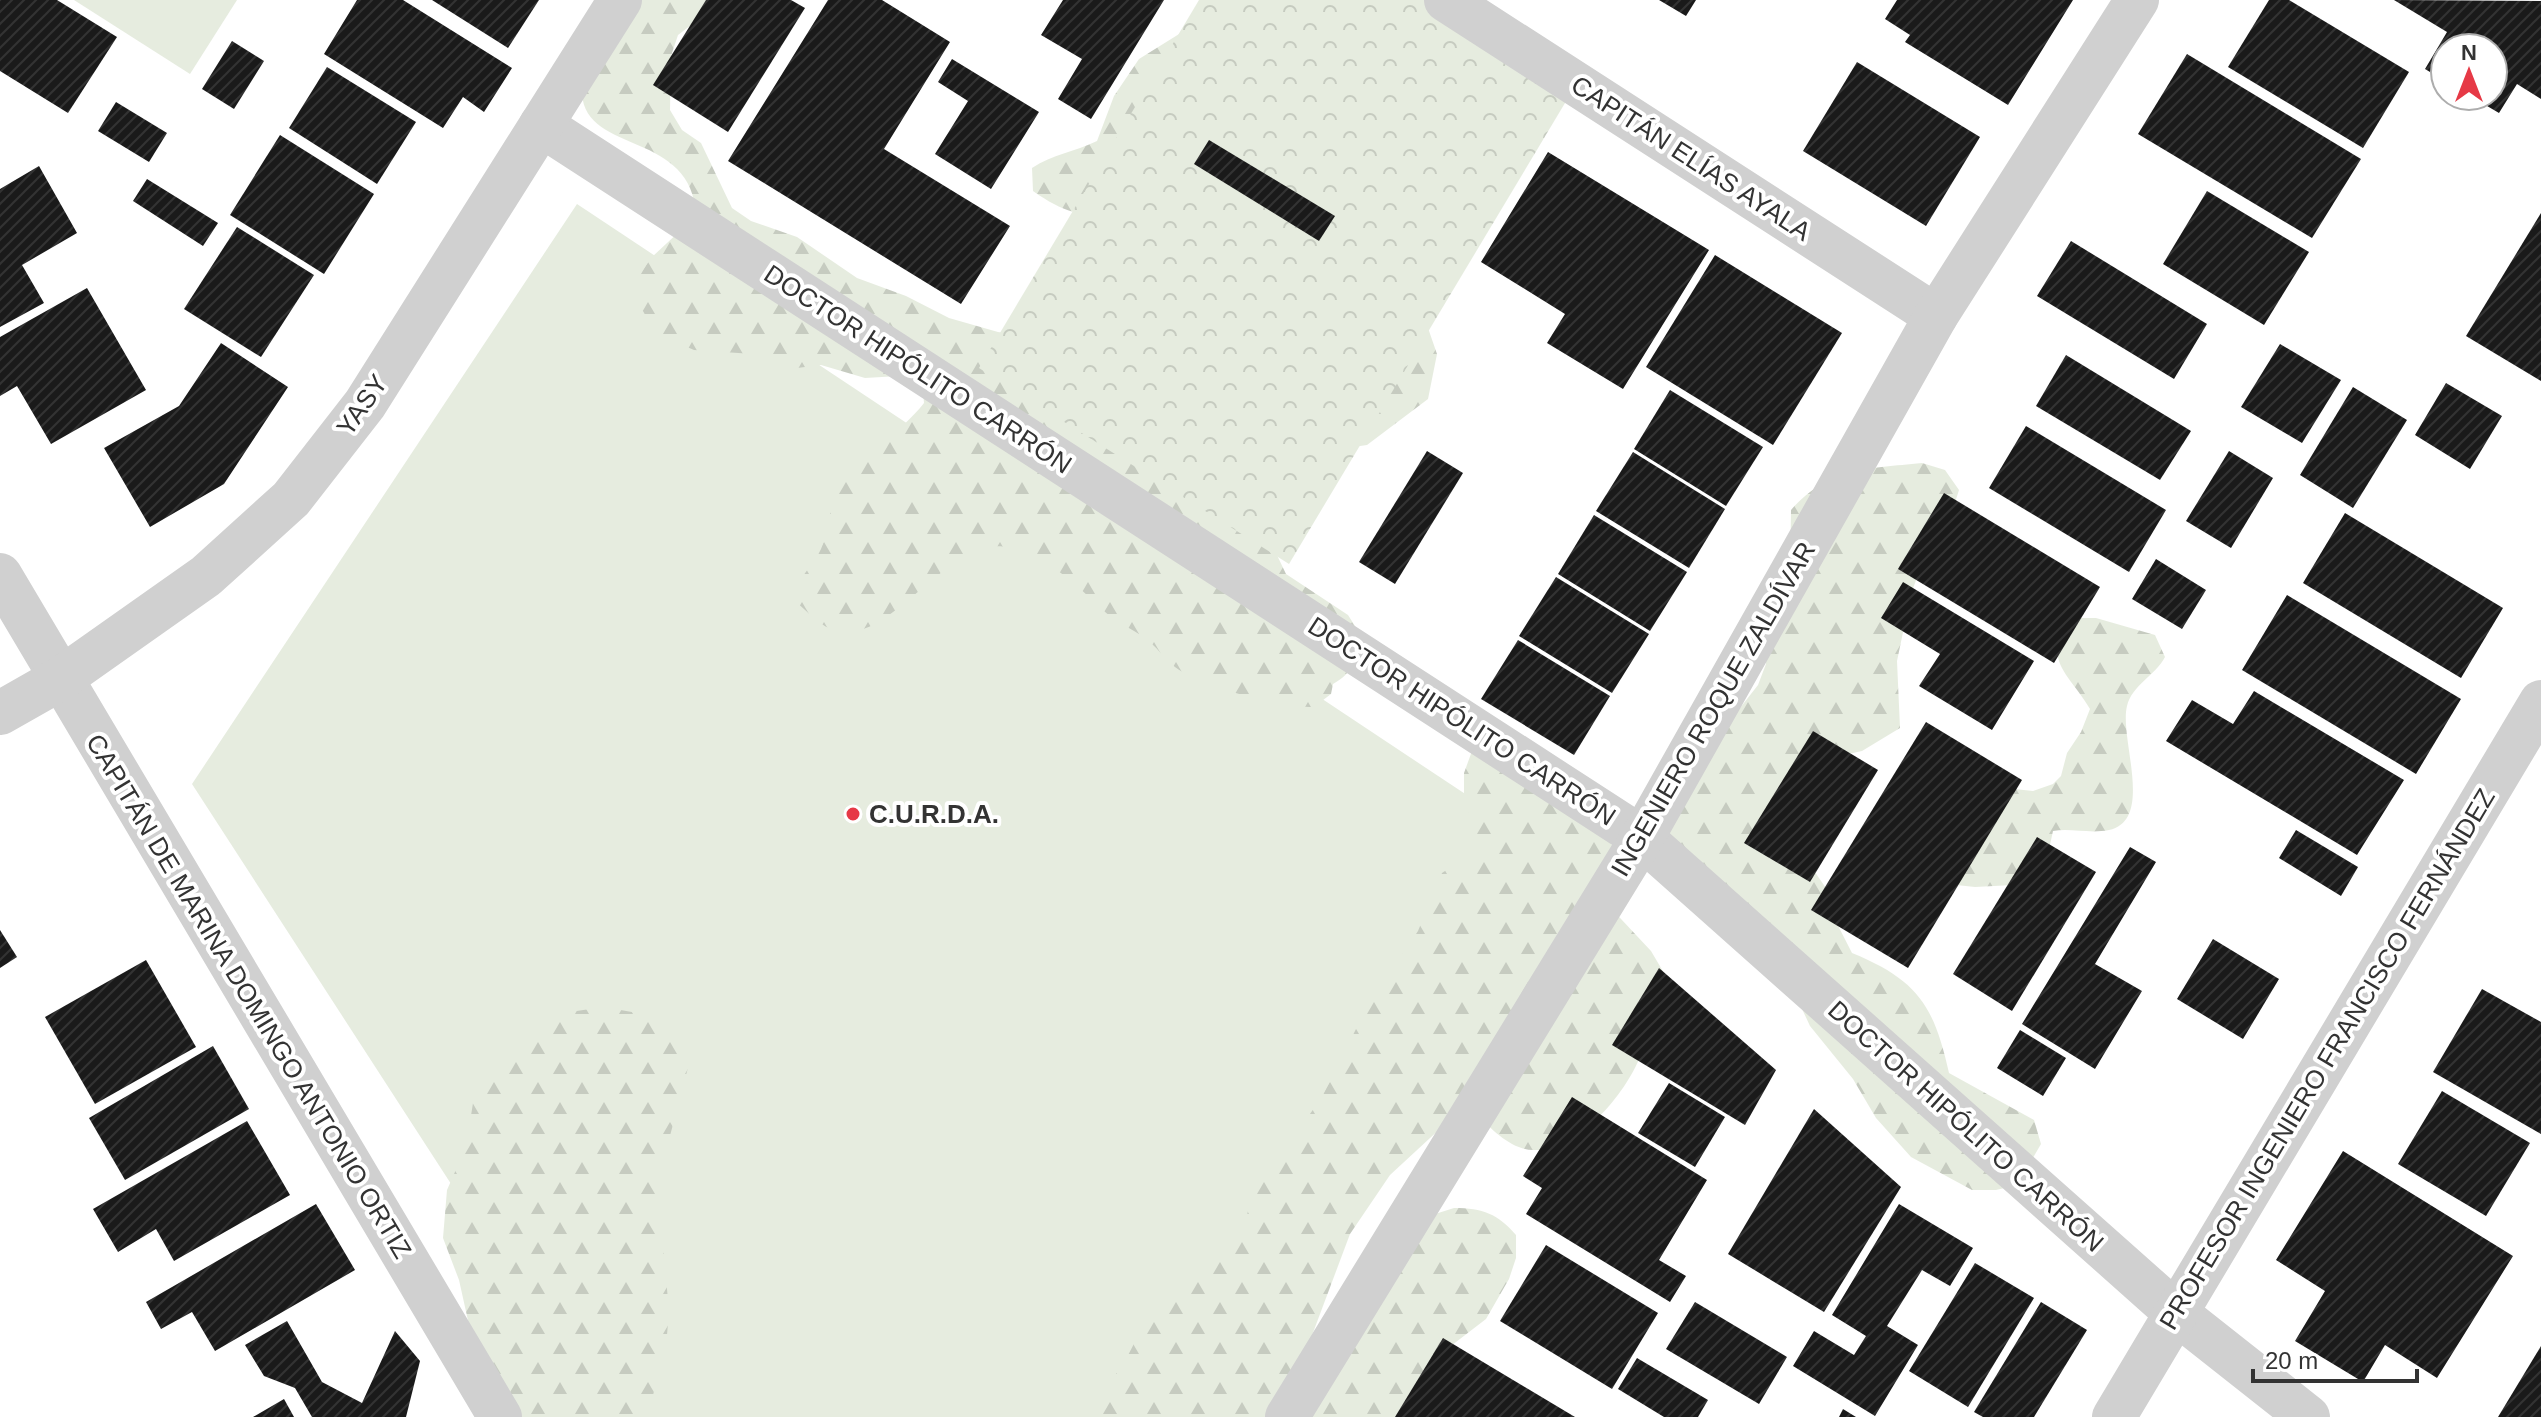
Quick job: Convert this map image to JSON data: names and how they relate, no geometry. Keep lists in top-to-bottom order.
{
  "streets": {
    "street": [
      "CAPITÁN ELÍAS AYALA",
      "DOCTOR HIPÓLITO CARRÓN",
      "YASY",
      "INGENIERO ROQUE ZALDÍVAR",
      "CAPITÁN DE MARINA DOMINGO ANTONIO ORTIZ",
      "PROFESOR INGENIERO FRANCISCO FERNÁNDEZ"
    ]
  },
  "crossings": [
    ["CAPITÁN ELÍAS AYALA", "INGENIERO ROQUE ZALDÍVAR"],
    ["DOCTOR HIPÓLITO CARRÓN", "YASY"],
    ["DOCTOR HIPÓLITO CARRÓN", "INGENIERO ROQUE ZALDÍVAR"],
    ["DOCTOR HIPÓLITO CARRÓN", "PROFESOR INGENIERO FRANCISCO FERNÁNDEZ"],
    ["YASY", "CAPITÁN DE MARINA DOMINGO ANTONIO ORTIZ"]
  ],
  "places": ["C.U.R.D.A."],
  "scale_bar": "20 m",
  "north": "top"
}
